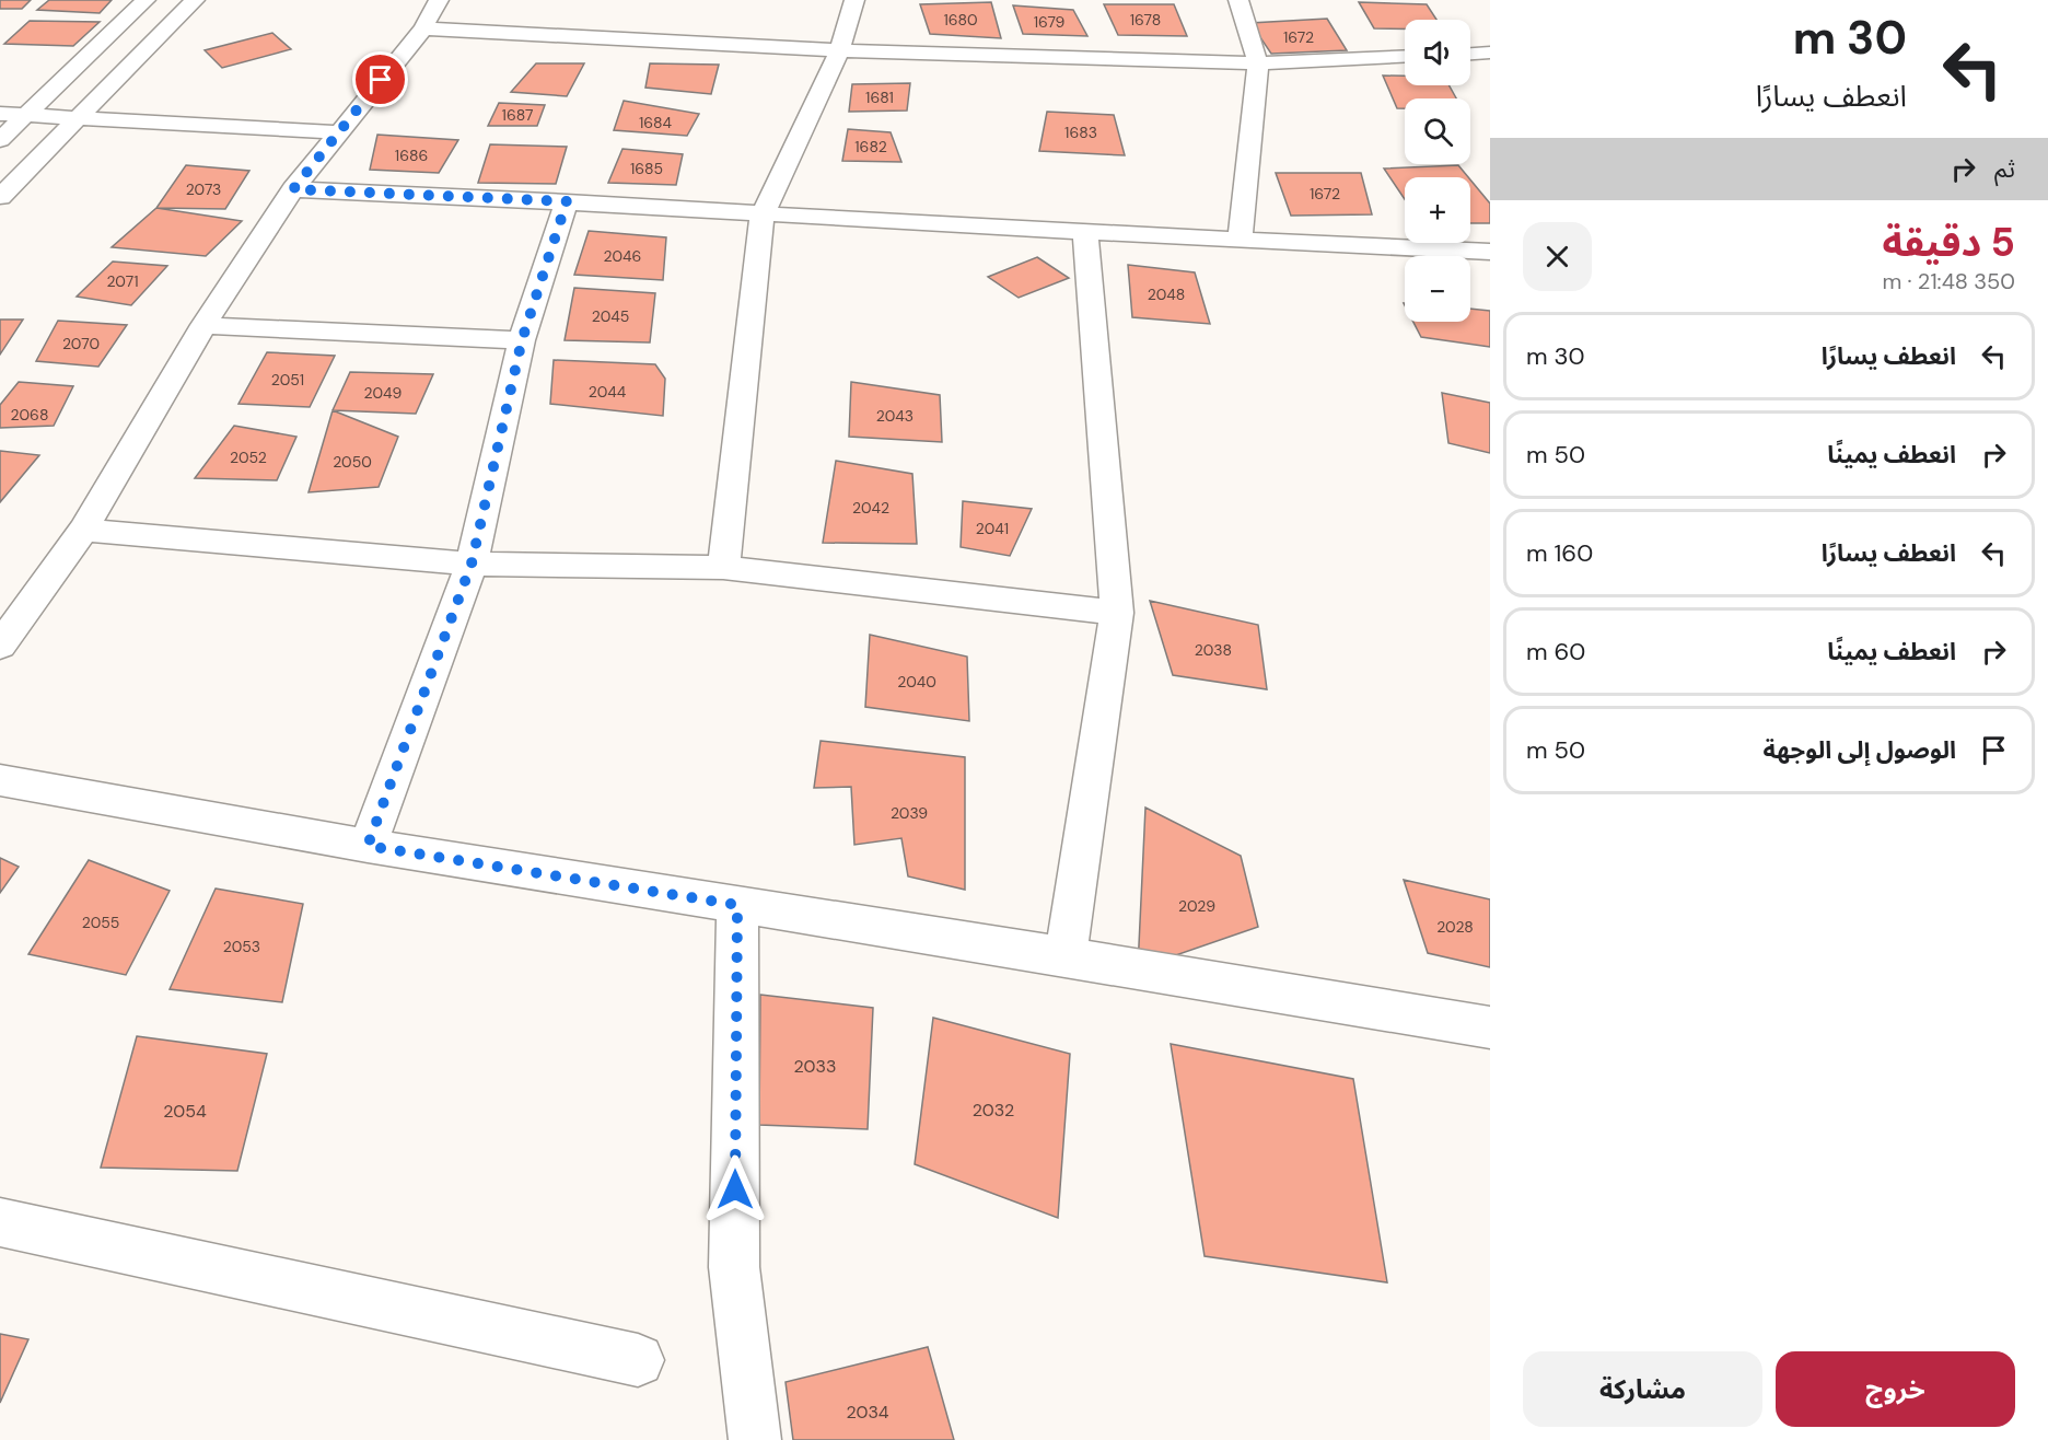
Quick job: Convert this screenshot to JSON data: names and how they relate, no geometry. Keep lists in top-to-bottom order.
{
  "house_numbers": [
    "1680",
    "1678",
    "1679",
    "1672",
    "1681",
    "1687",
    "1684",
    "1683",
    "1682",
    "1686",
    "1685",
    "2073",
    "1672",
    "2046",
    "2071",
    "2048",
    "2045",
    "2070",
    "2051",
    "2044",
    "2049",
    "2068",
    "2043",
    "2052",
    "2050",
    "2042",
    "2041",
    "2038",
    "2040",
    "2039",
    "2029",
    "2055",
    "2028",
    "2053",
    "2033",
    "2032",
    "2054",
    "2034"
  ],
  "page": {
    "turn": ["30 m", "انعطف يسارًا"],
    "map_buttons": ["+", "−"],
    "then": "ثم",
    "heading": ["5 دقيقة", "350 m · 21:48"],
    "list": [
      {
        "name": "انعطف يسارًا",
        "value": "30 m"
      },
      {
        "name": "انعطف يمينًا",
        "value": "50 m"
      },
      {
        "name": "انعطف يسارًا",
        "value": "160 m"
      },
      {
        "name": "انعطف يمينًا",
        "value": "60 m"
      },
      {
        "name": "الوصول إلى الوجهة",
        "value": "50 m"
      }
    ],
    "buttons": ["خروج", "مشاركة"]
  }
}
